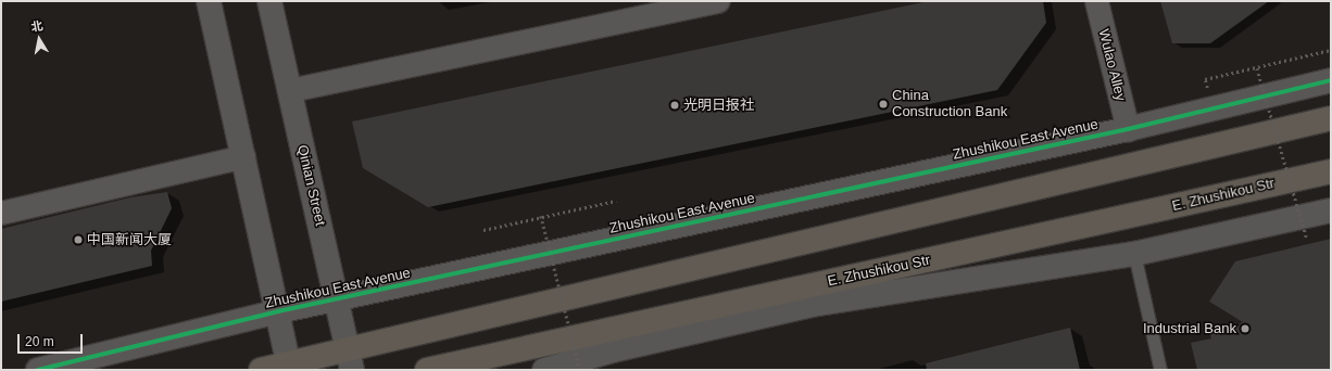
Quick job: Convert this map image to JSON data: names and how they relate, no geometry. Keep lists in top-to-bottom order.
{
  "streets": {
    "main road": ["E. Zhushikou Str"],
    "street": ["Wulao Alley", "Zhushikou East Avenue", "Qinian Street"]
  },
  "crossings": [
    ["Wulao Alley", "Zhushikou East Avenue"],
    ["Zhushikou East Avenue", "Qinian Street"]
  ],
  "places": [
    "China Construction Bank",
    "光明日报社",
    "中国新闻大厦",
    "Industrial Bank"
  ],
  "scale_bar": "20 m",
  "north": "top"
}
